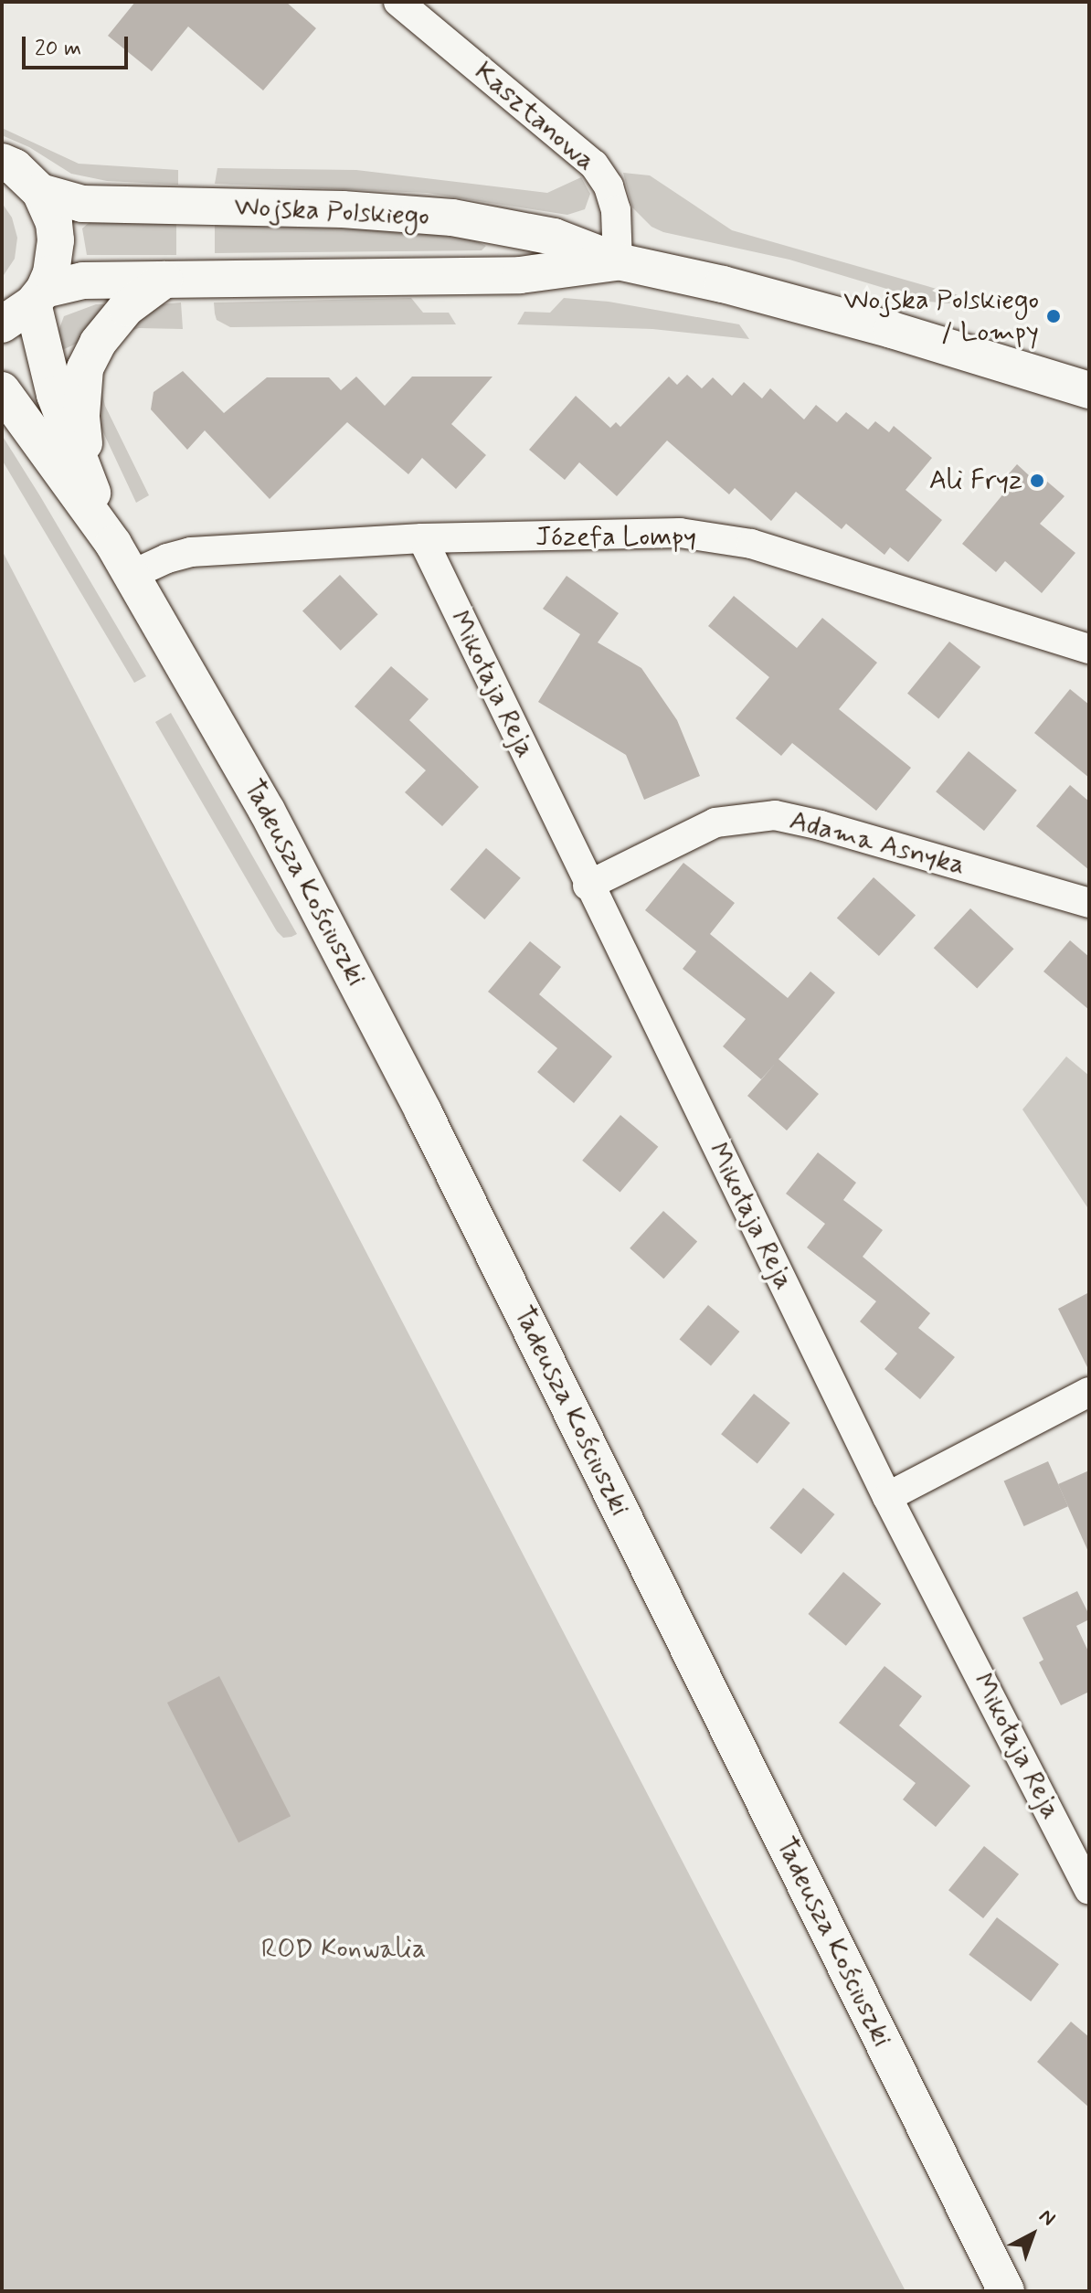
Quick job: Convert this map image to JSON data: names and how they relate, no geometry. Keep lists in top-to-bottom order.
{
  "streets": {
    "street": [
      "Kasztanowa",
      "Wojska Polskiego",
      "Józefa Lompy",
      "Mikołaja Reja",
      "Adama Asnyka",
      "Tadeusza Kościuszki"
    ]
  },
  "crossings": [
    ["Kasztanowa", "Wojska Polskiego"],
    ["Wojska Polskiego", "Tadeusza Kościuszki"],
    ["Józefa Lompy", "Mikołaja Reja"],
    ["Józefa Lompy", "Tadeusza Kościuszki"],
    ["Mikołaja Reja", "Adama Asnyka"]
  ],
  "parks": ["ROD Konwalia"],
  "places": ["Wojska Polskiego / Lompy", "Ali Fryz"],
  "scale_bar": "20 m",
  "north": "top right"
}
